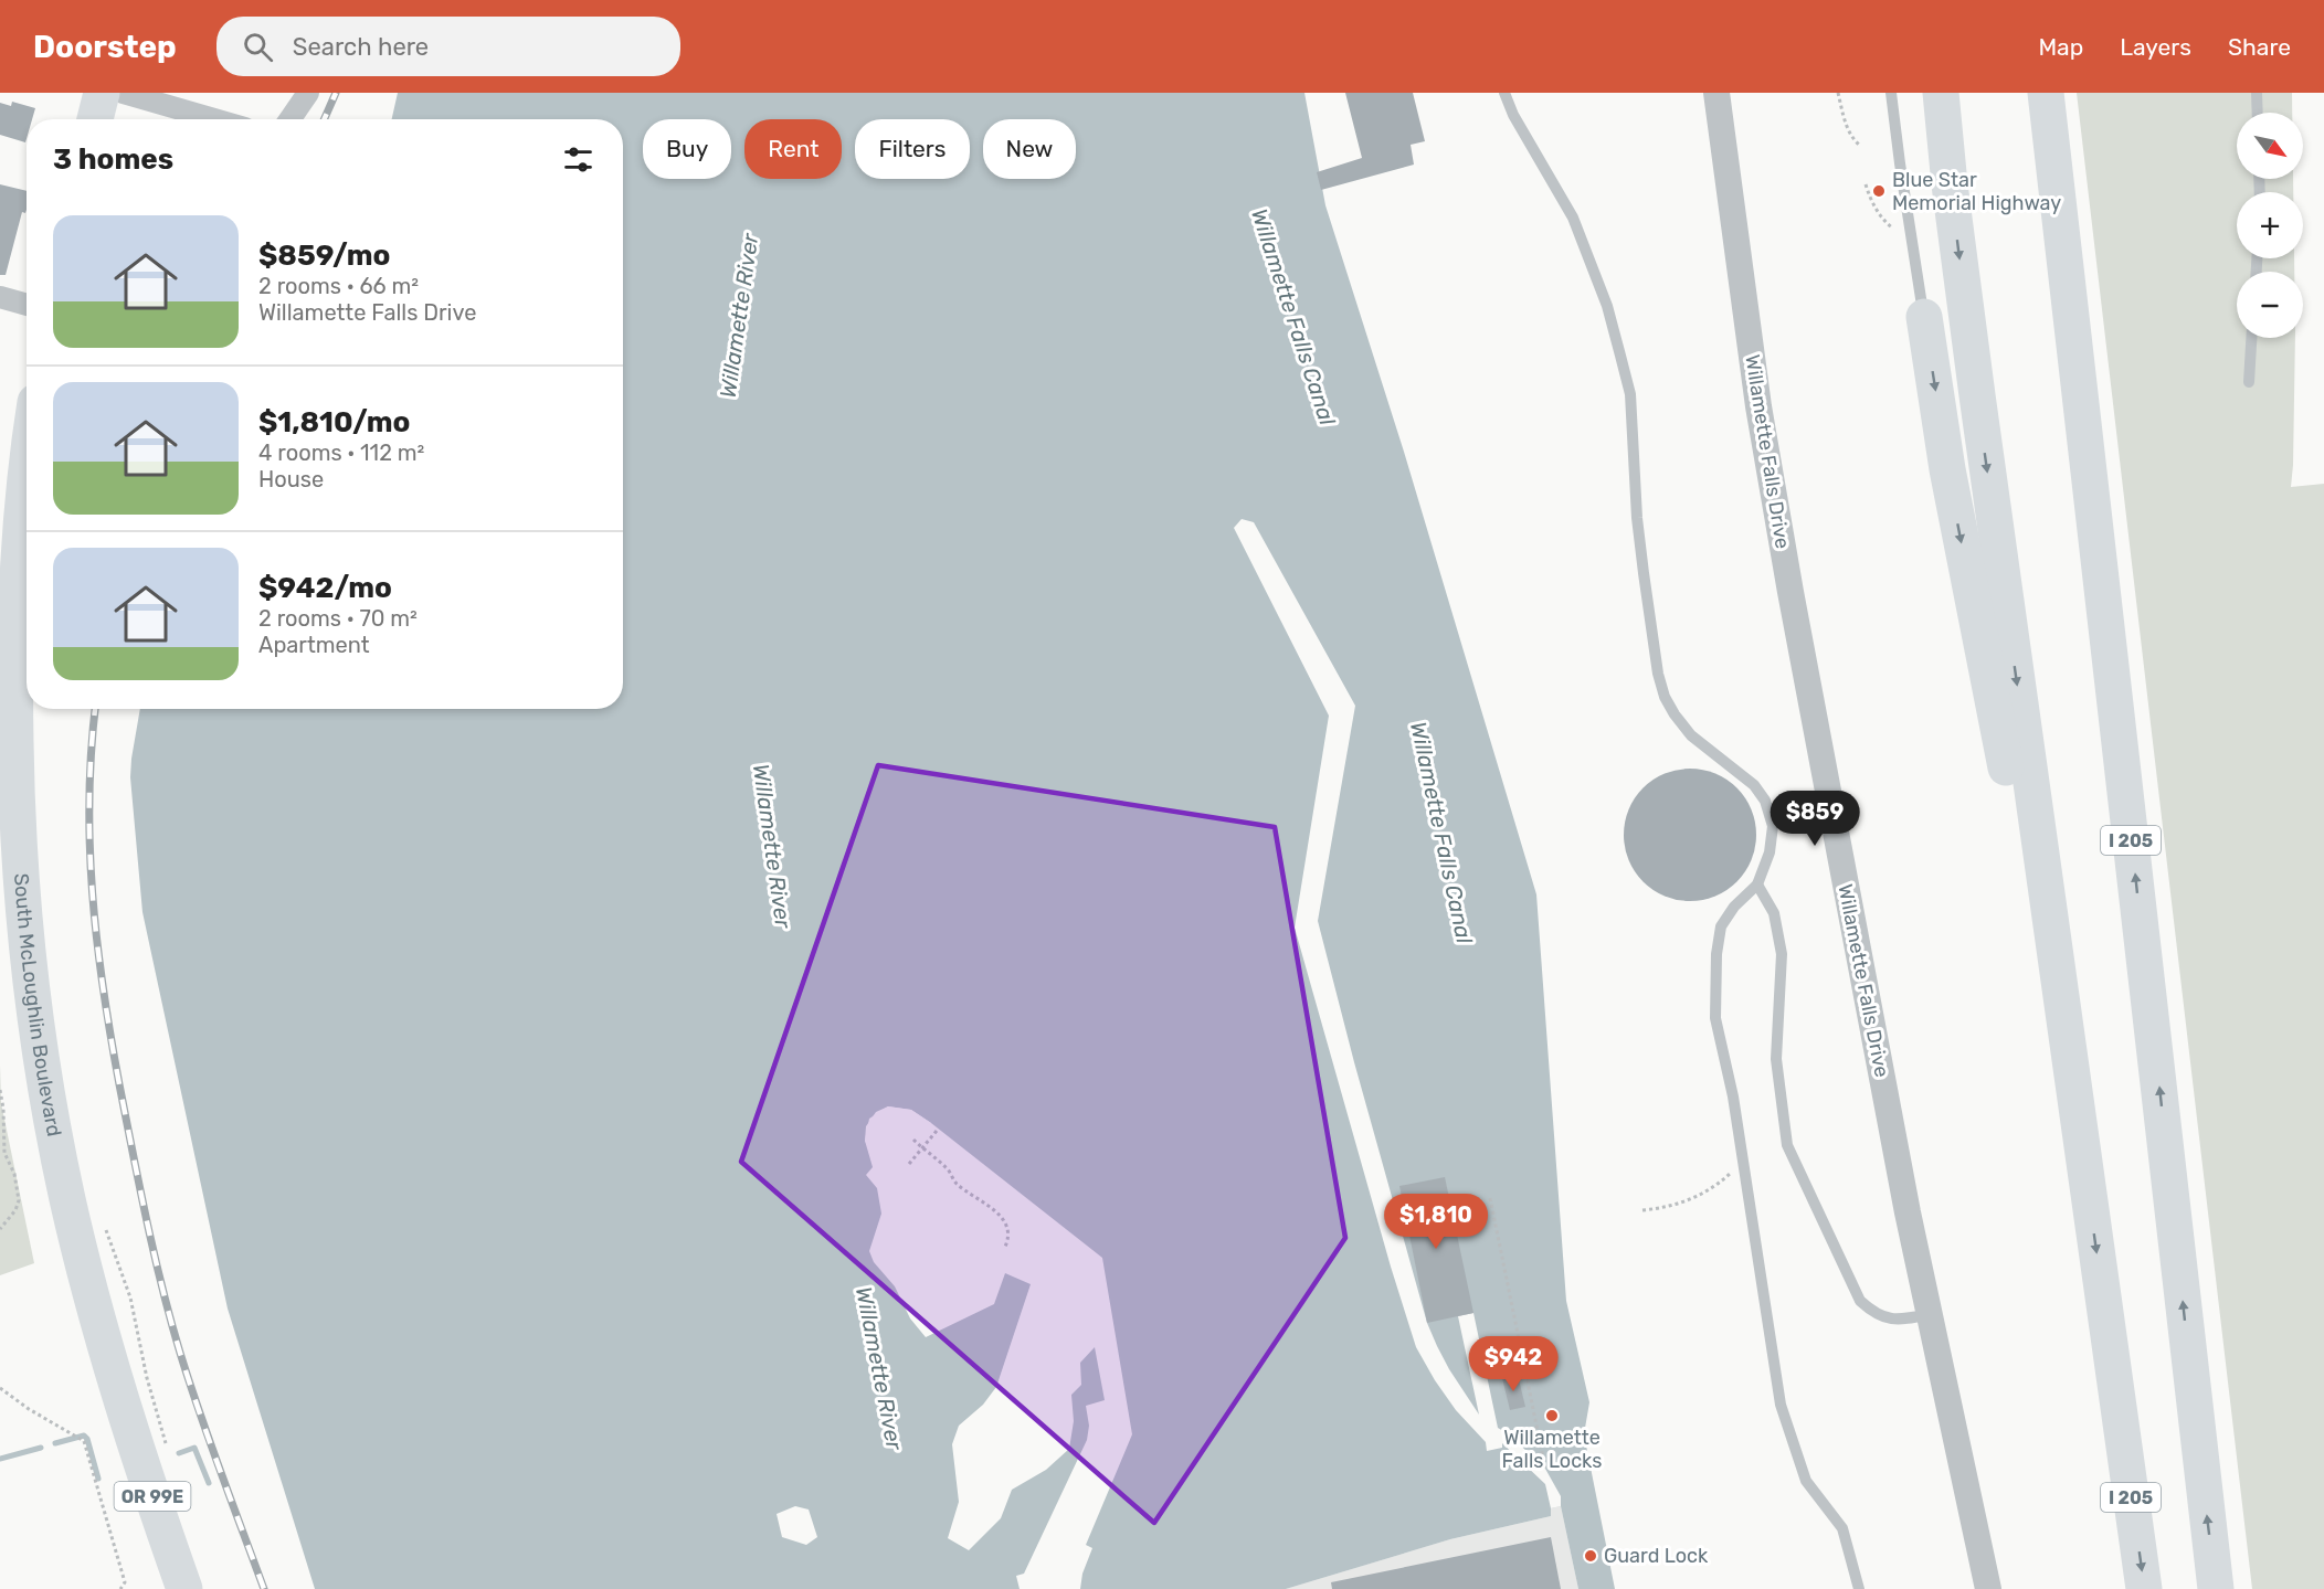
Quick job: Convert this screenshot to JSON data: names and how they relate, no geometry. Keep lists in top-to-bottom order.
{
  "streets": {
    "highway": ["I 205", "South McLoughlin Boulevard", "OR 99E"],
    "street": ["Willamette Falls Drive"]
  },
  "water": ["Willamette River", "Willamette Falls Canal"],
  "places": ["Blue Star Memorial Highway", "Willamette Falls Locks", "Guard Lock"],
  "north": "bottom right",
  "page": {
    "header": "Doorstep",
    "search": "Search here",
    "nav": ["Map", "Layers", "Share"],
    "map_buttons": ["+", "−"],
    "chip": [
      "Buy",
      "Rent",
      "Filters",
      "New"
    ],
    "heading": "3 homes",
    "list": [
      {
        "name": "$859/mo",
        "note": "2 rooms · 66 m² · Willamette Falls Drive"
      },
      {
        "name": "$1,810/mo",
        "note": "4 rooms · 112 m² · House"
      },
      {
        "name": "$942/mo",
        "note": "2 rooms · 70 m² · Apartment"
      }
    ],
    "price": ["$859", "$1,810", "$942"]
  }
}
